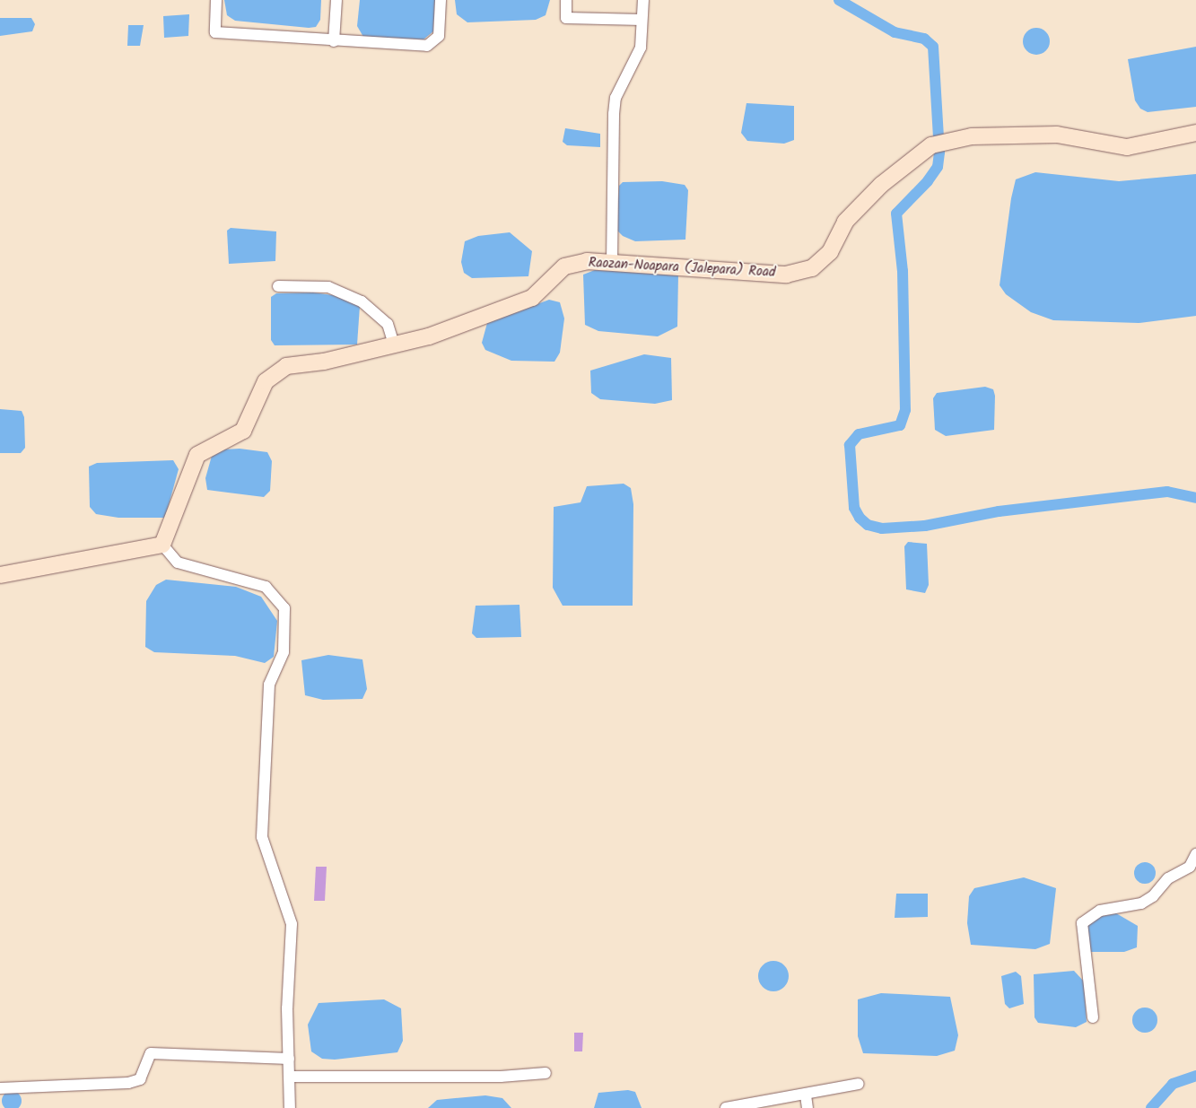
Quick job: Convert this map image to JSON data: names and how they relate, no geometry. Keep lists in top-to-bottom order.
{
  "streets": {
    "main road": ["Raozan-Noapara (Jalepara) Road"]
  }
}
